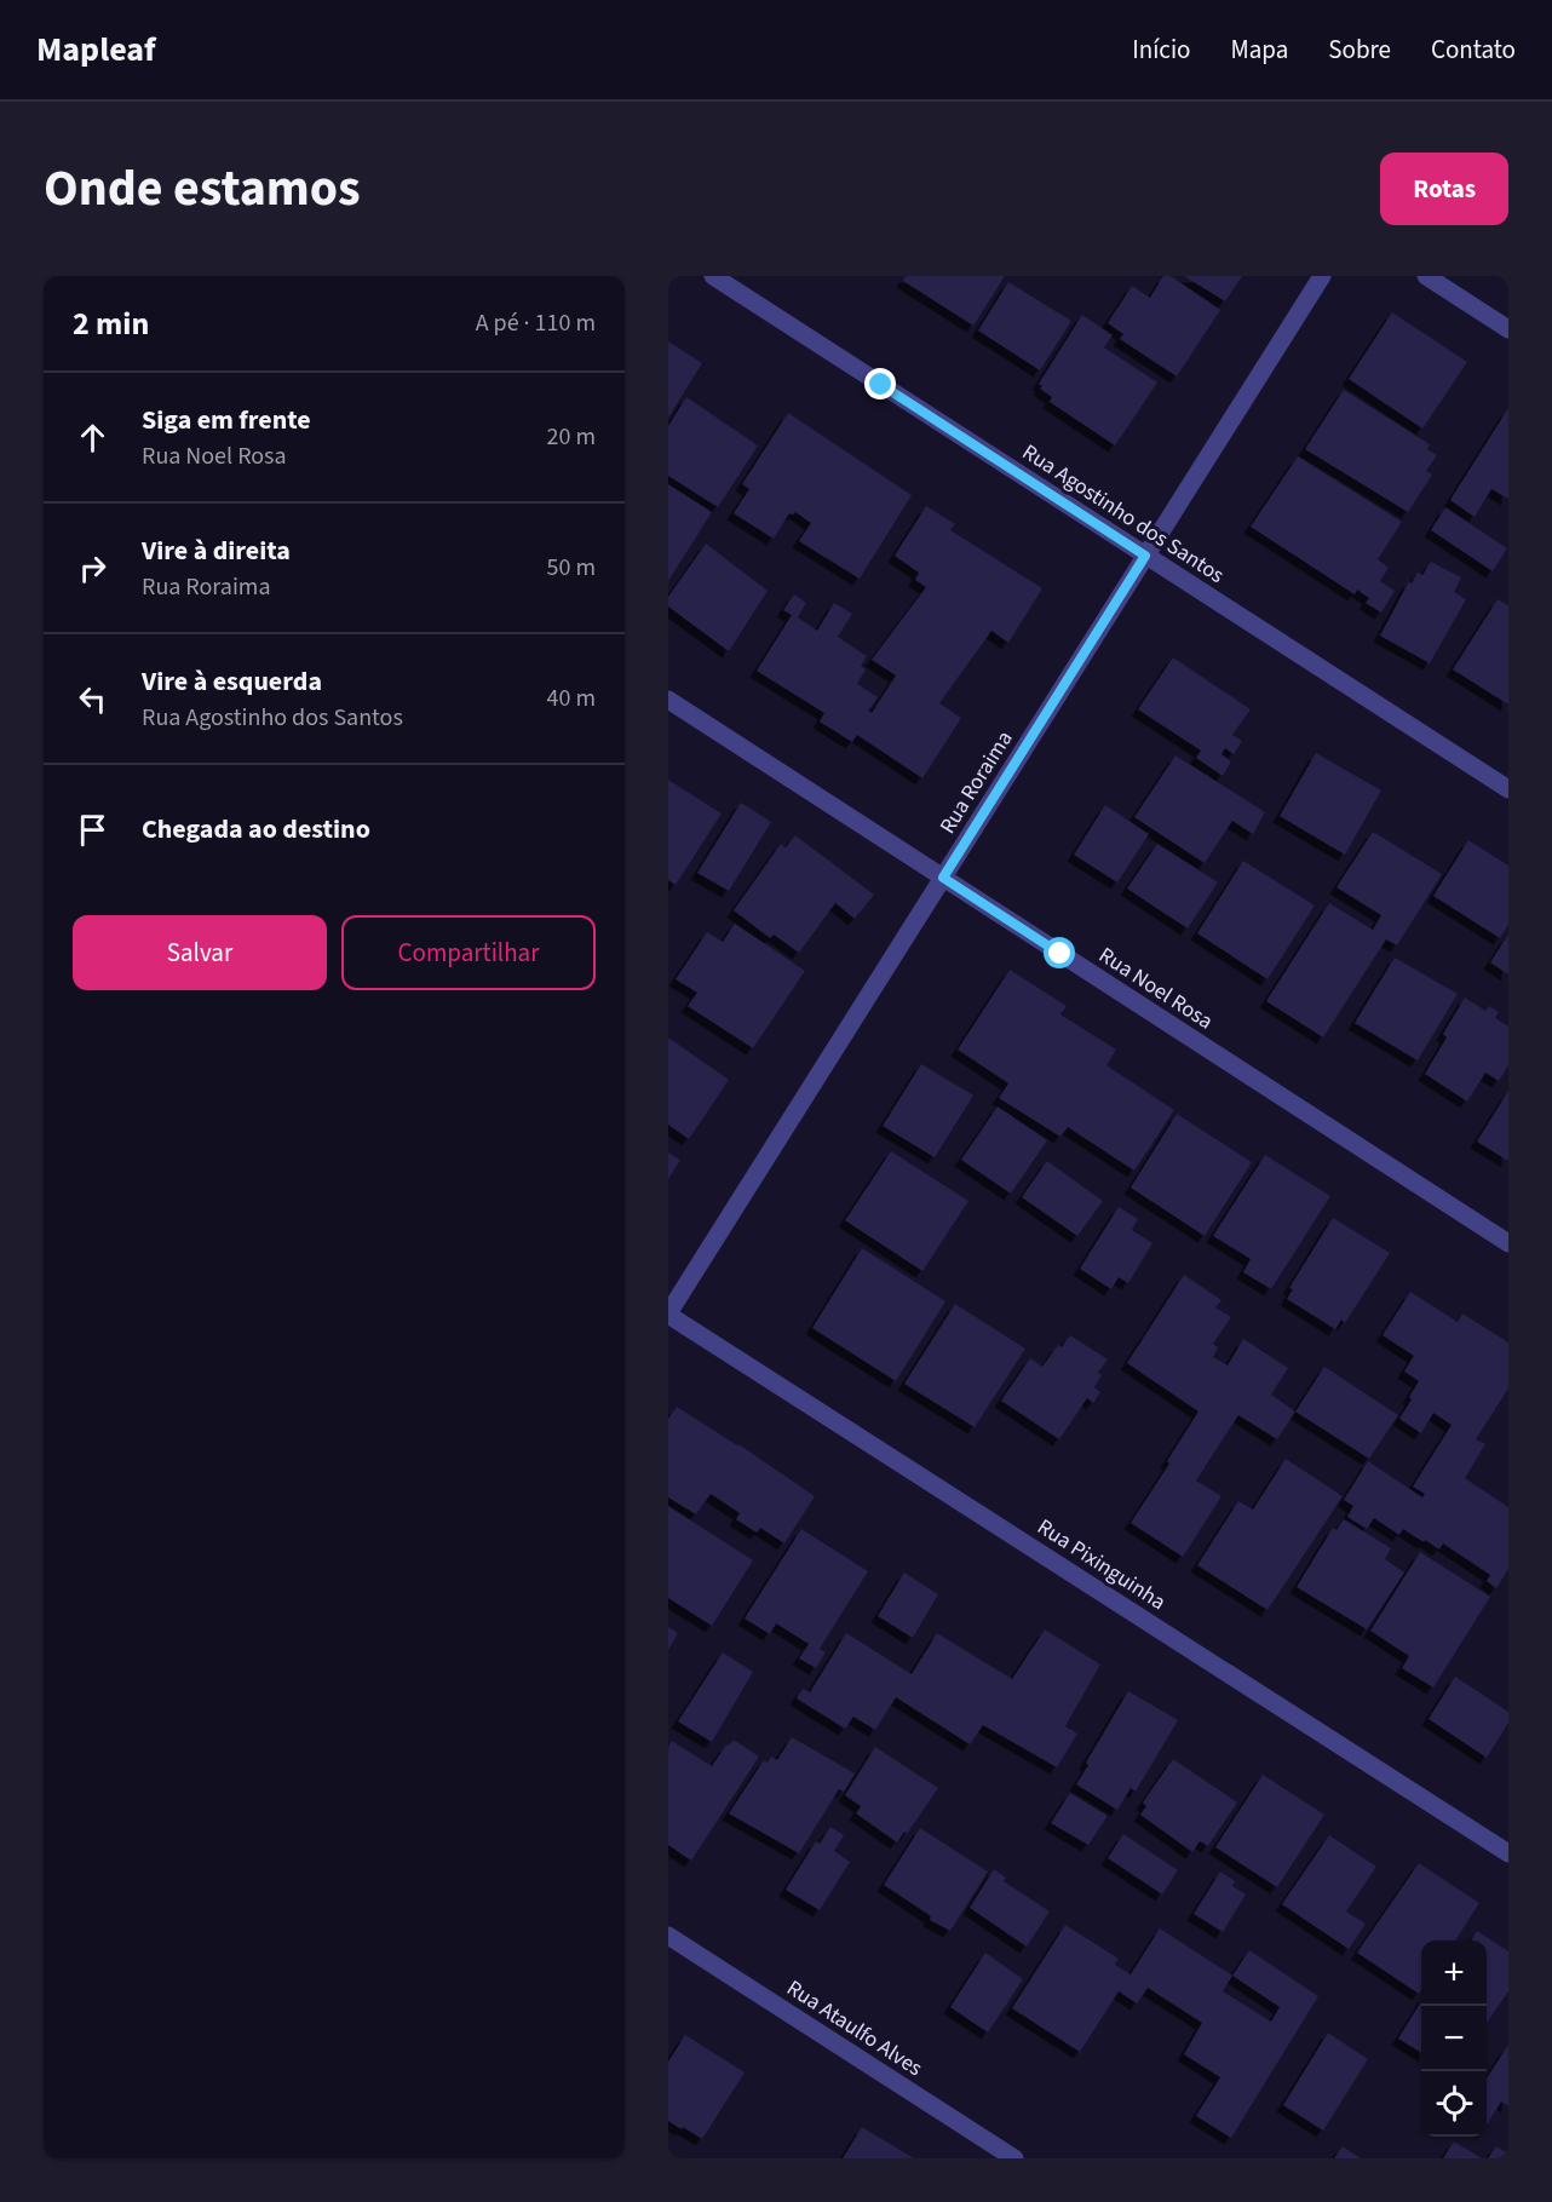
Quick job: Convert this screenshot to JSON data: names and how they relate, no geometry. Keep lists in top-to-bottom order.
{
  "streets": {
    "street": [
      "Rua Agostinho dos Santos",
      "Rua Roraima",
      "Rua Noel Rosa",
      "Rua Pixinguinha",
      "Rua Ataulfo Alves"
    ]
  },
  "crossings": [
    ["Rua Agostinho dos Santos", "Rua Roraima"],
    ["Rua Roraima", "Rua Noel Rosa"],
    ["Rua Roraima", "Rua Pixinguinha"]
  ],
  "page": {
    "header": "Mapleaf",
    "nav": [
      "Início",
      "Mapa",
      "Sobre",
      "Contato"
    ],
    "title": "Onde estamos",
    "buttons": [
      "Rotas",
      ["Salvar", "Compartilhar"]
    ],
    "heading": ["2 min", "A pé · 110 m"],
    "list": [
      ["Siga em frente", "Rua Noel Rosa", "20 m"],
      ["Vire à direita", "Rua Roraima", "50 m"],
      ["Vire à esquerda", "Rua Agostinho dos Santos", "40 m"],
      "Chegada ao destino"
    ],
    "map_buttons": ["+", "−"]
  }
}
